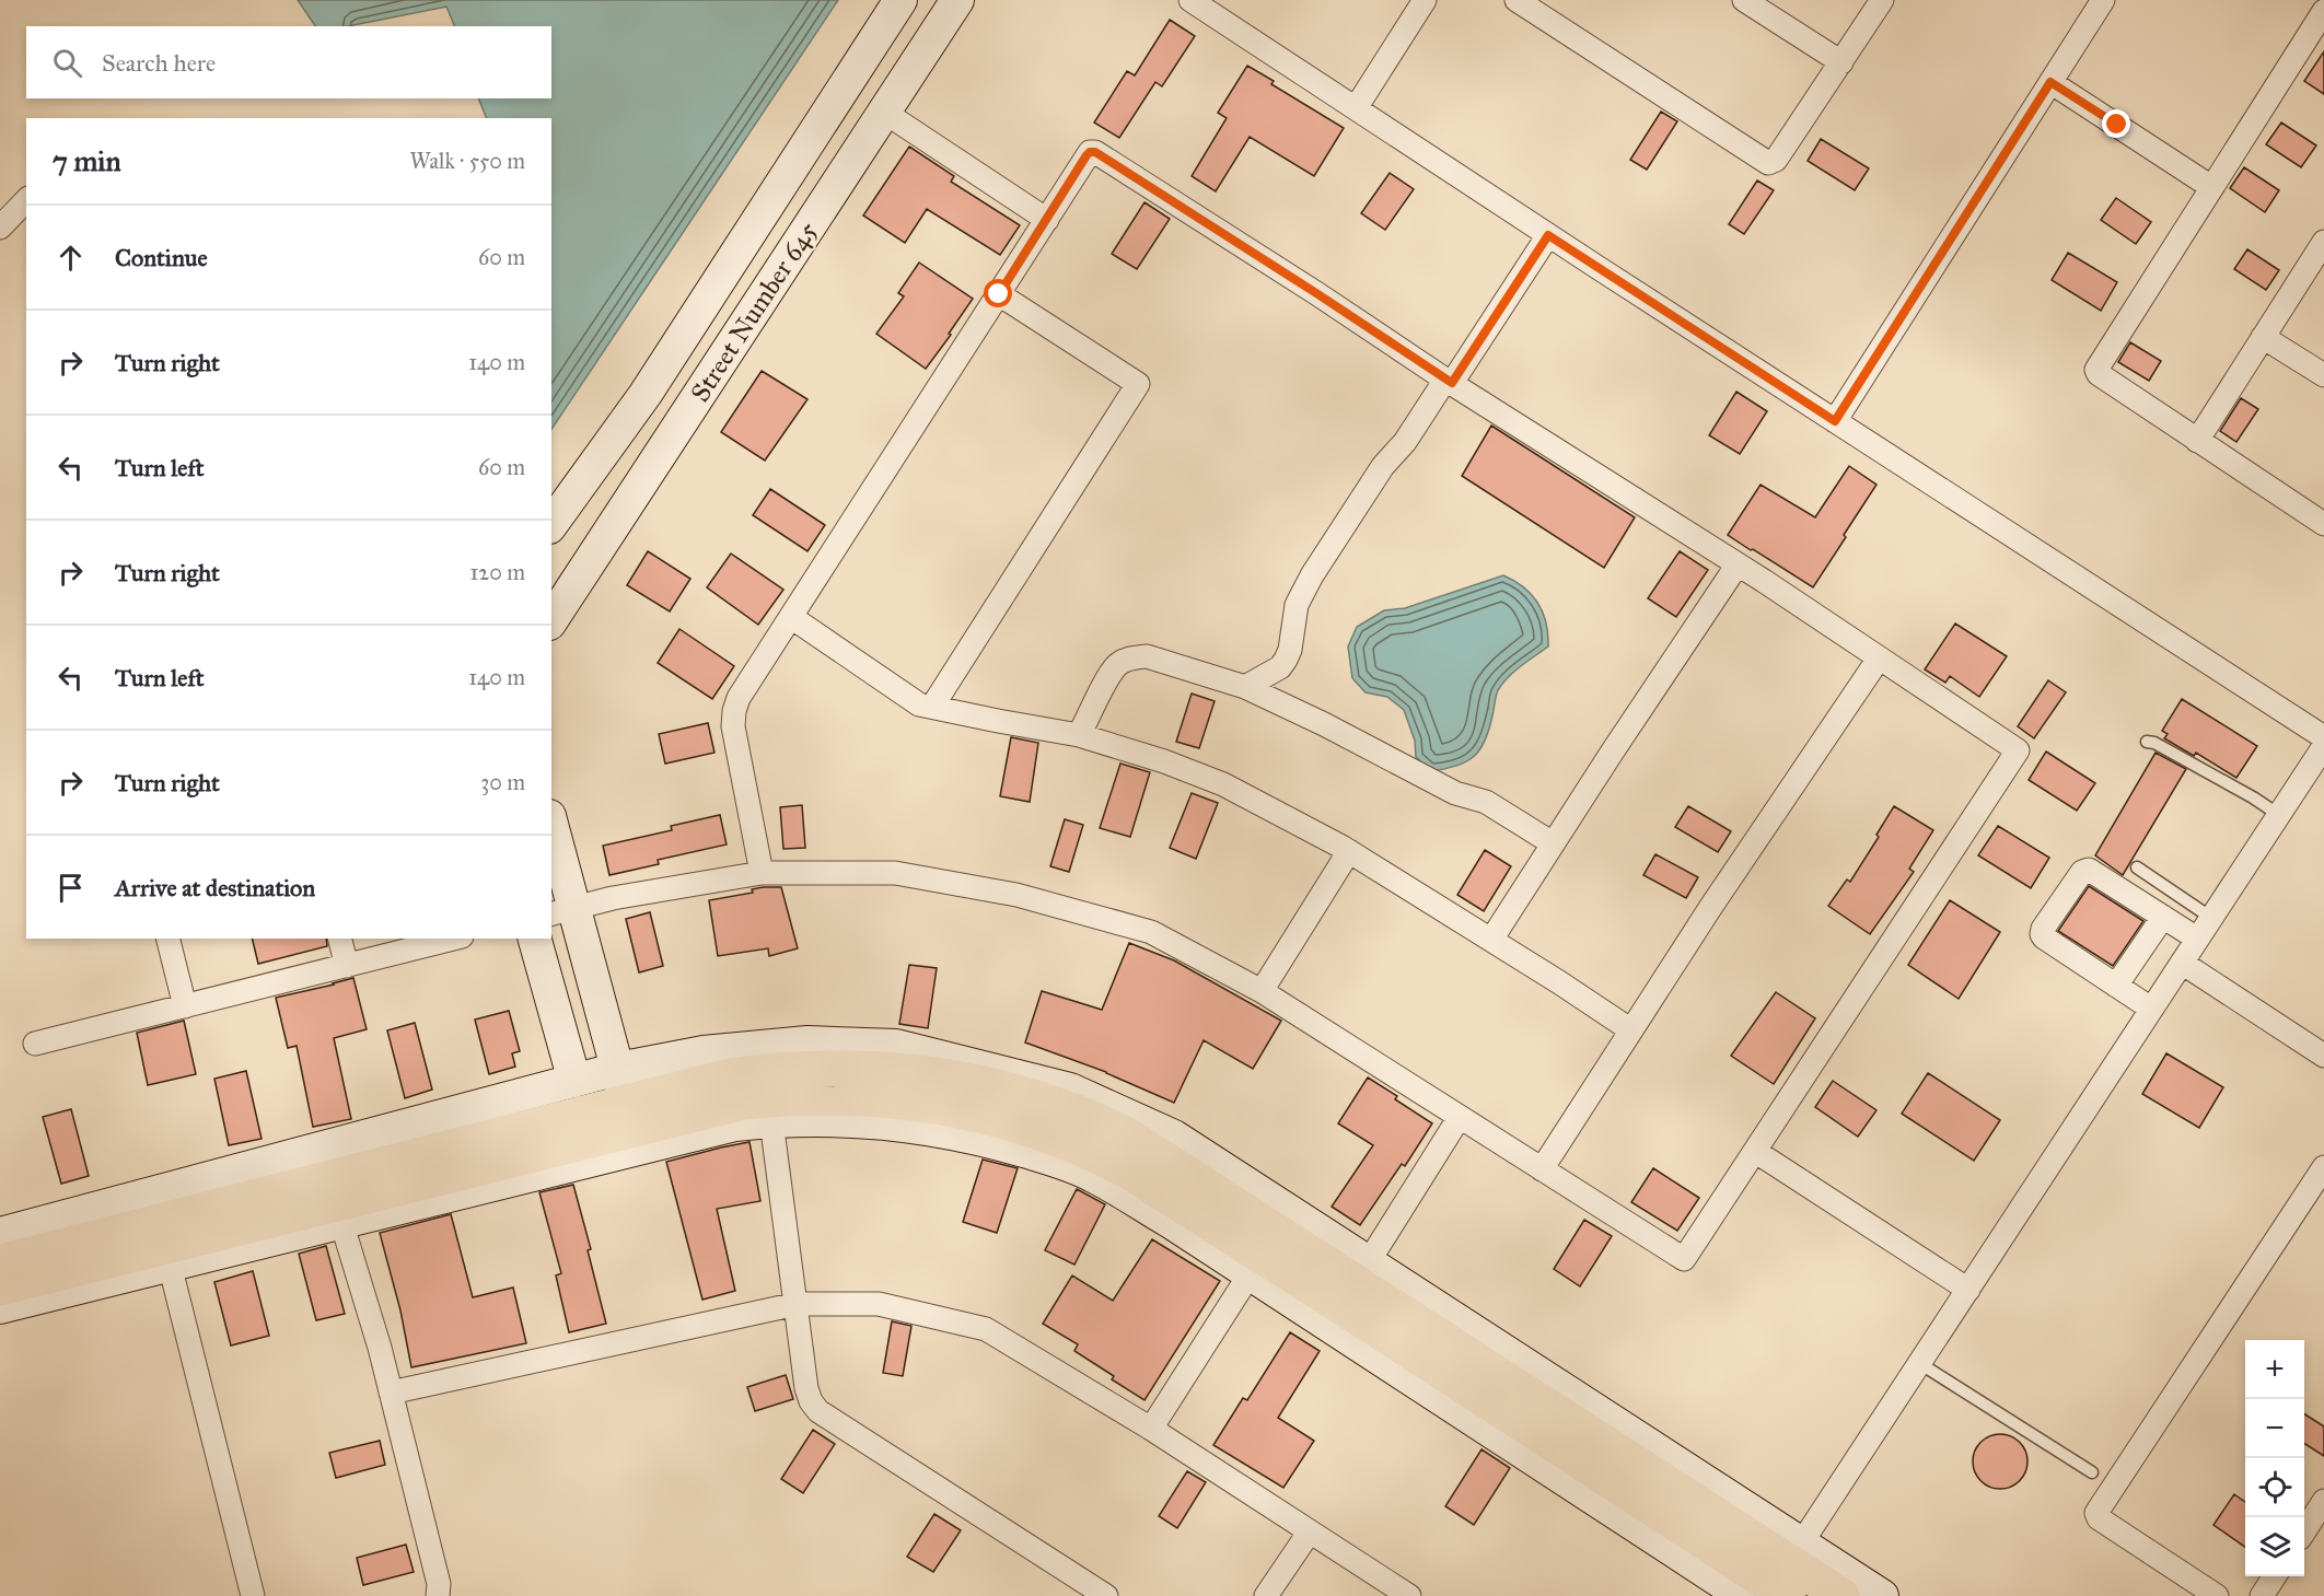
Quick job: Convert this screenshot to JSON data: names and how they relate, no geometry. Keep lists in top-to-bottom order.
{
  "streets": {
    "street": ["Street Number 645"]
  },
  "page": {
    "search": "Search here",
    "heading": ["7 min", "Walk · 550 m"],
    "list": [
      ["Continue", "60 m"],
      ["Turn right", "140 m"],
      ["Turn left", "60 m"],
      ["Turn right", "120 m"],
      ["Turn left", "140 m"],
      ["Turn right", "30 m"],
      "Arrive at destination"
    ],
    "map_buttons": ["+", "−"]
  }
}
